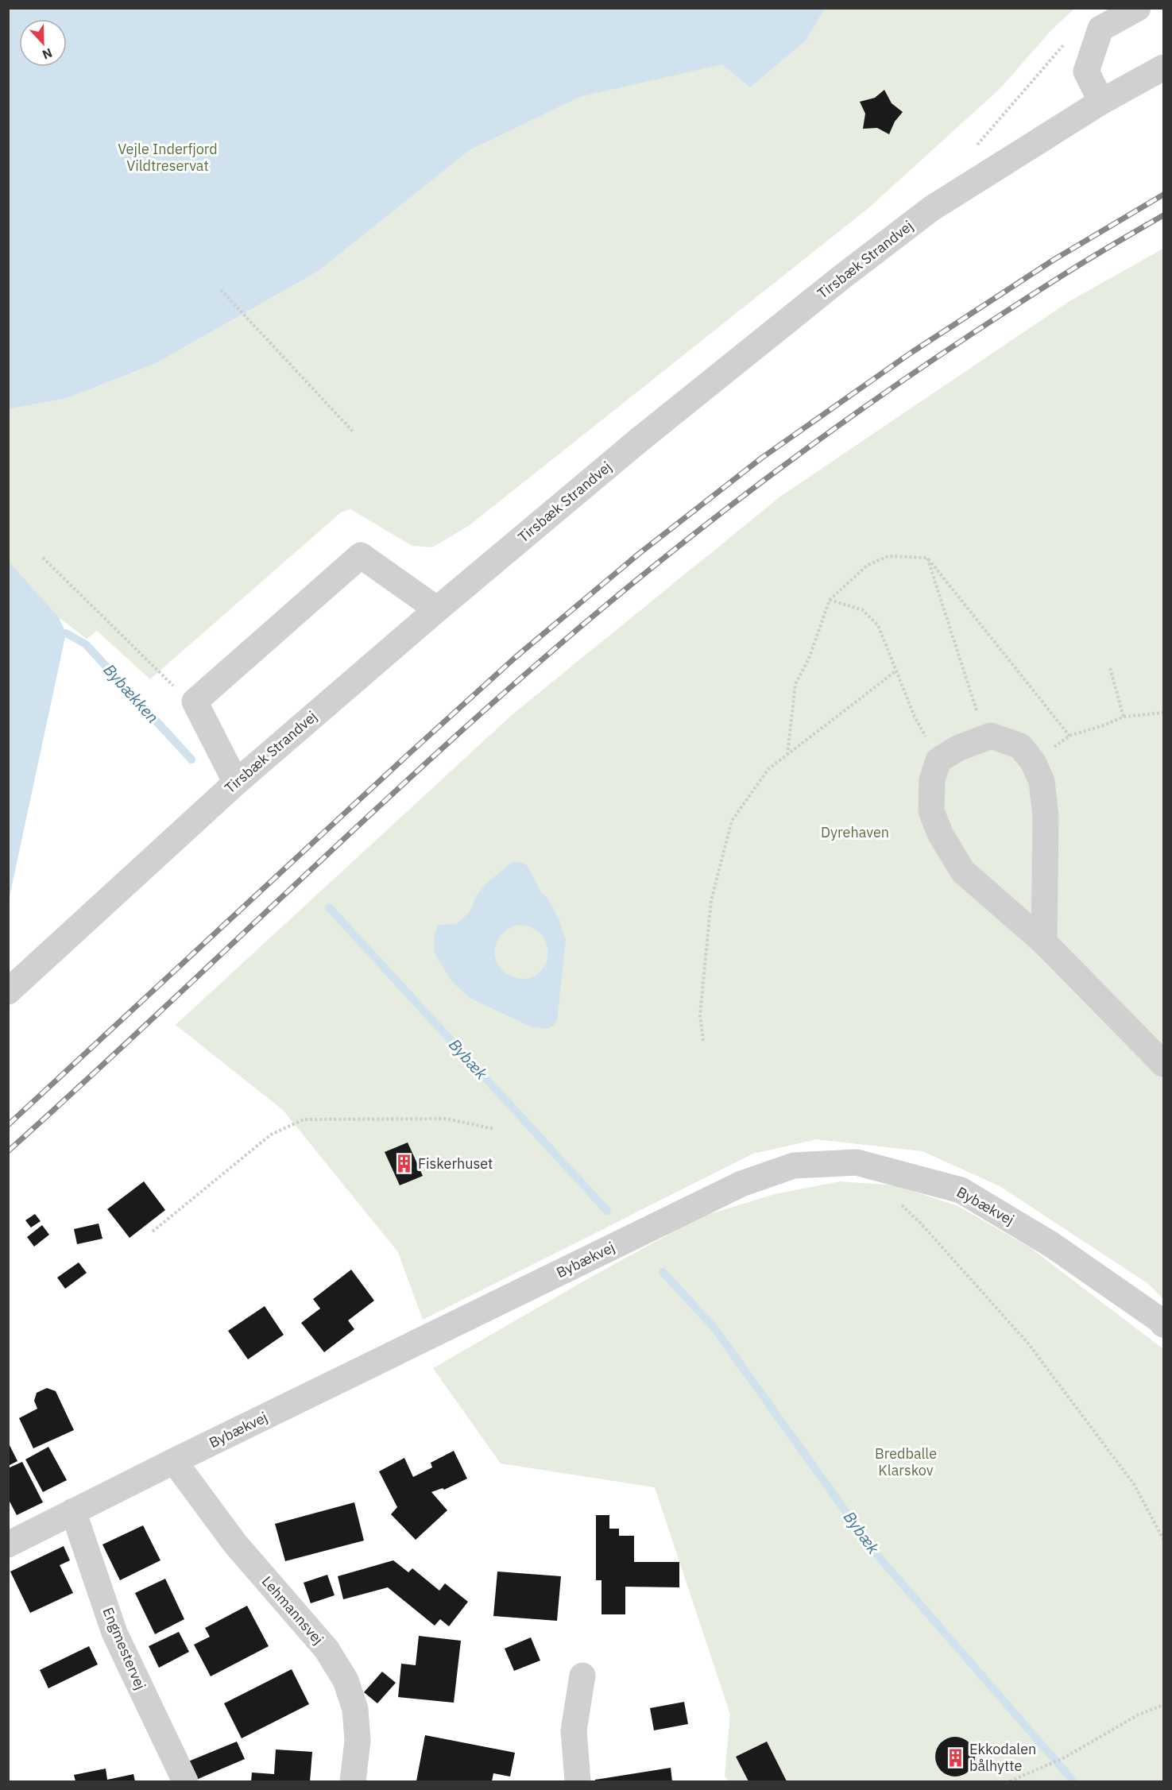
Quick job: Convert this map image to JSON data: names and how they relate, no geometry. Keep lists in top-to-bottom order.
{
  "streets": {
    "street": [
      "Tirsbæk Strandvej",
      "Bybækvej",
      "Lehmannsvej",
      "Engmestervej"
    ]
  },
  "crossings": [
    ["Bybækvej", "Lehmannsvej"],
    ["Bybækvej", "Engmestervej"]
  ],
  "water": ["Bybækken", "Bybæk"],
  "parks": ["Vejle Inderfjord Vildtreservat", "Dyrehaven", "Bredballe Klarskov"],
  "places": {
    "building": ["Fiskerhuset", "Ekkodalen bålhytte"]
  },
  "north": "bottom"
}
